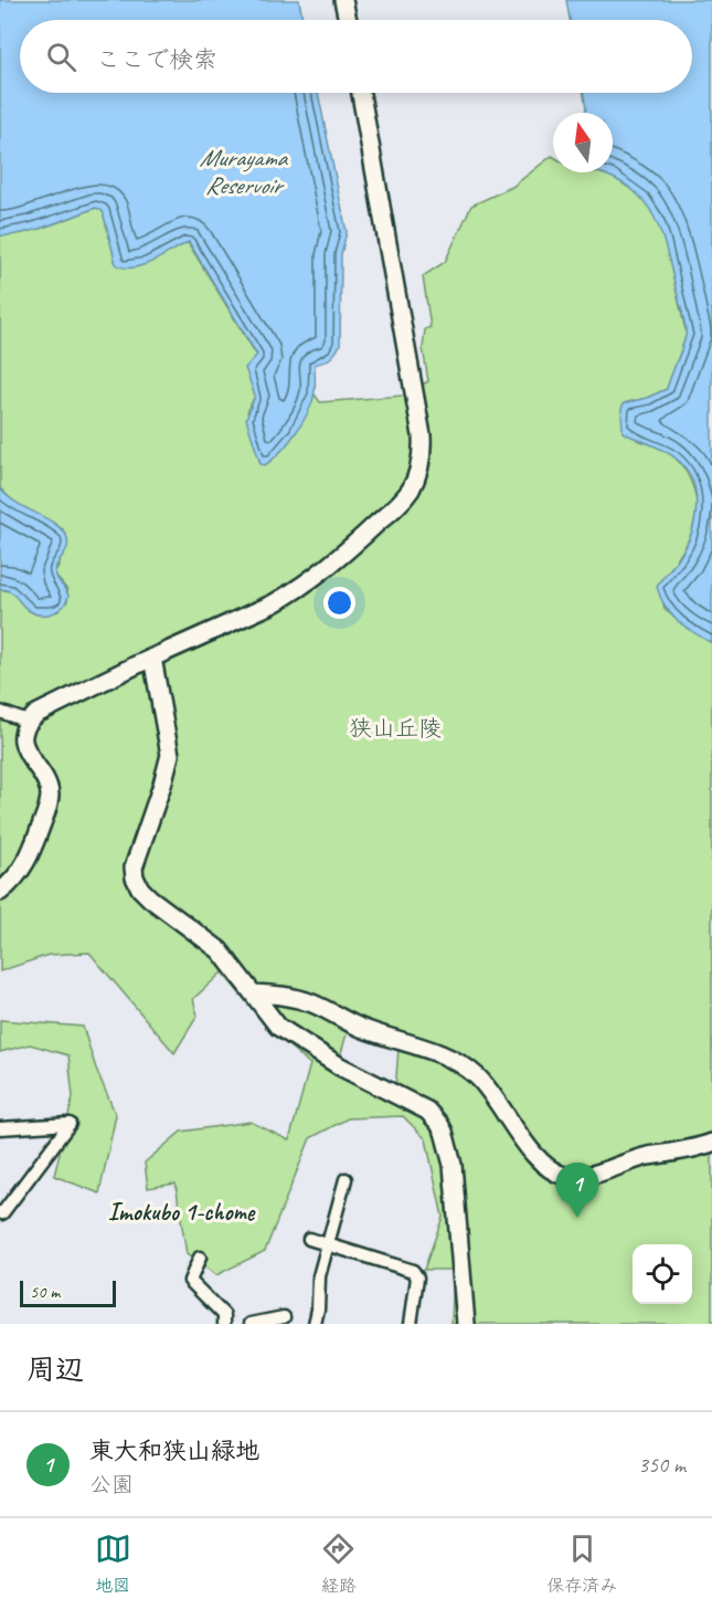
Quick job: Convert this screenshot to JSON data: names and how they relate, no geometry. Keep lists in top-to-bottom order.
{
  "districts": ["Imokubo 1-chome"],
  "water": ["Murayama Reservoir"],
  "parks": ["狭山丘陵"],
  "scale_bar": "50 m",
  "north": "top",
  "page": {
    "search": "ここで検索",
    "pins": "1",
    "scale": "50 m",
    "heading": "周辺",
    "list": [
      {
        "mark": "1",
        "name": "東大和狭山緑地",
        "note": "公園",
        "value": "350 m"
      }
    ],
    "nav": ["地図", "経路", "保存済み"]
  }
}
